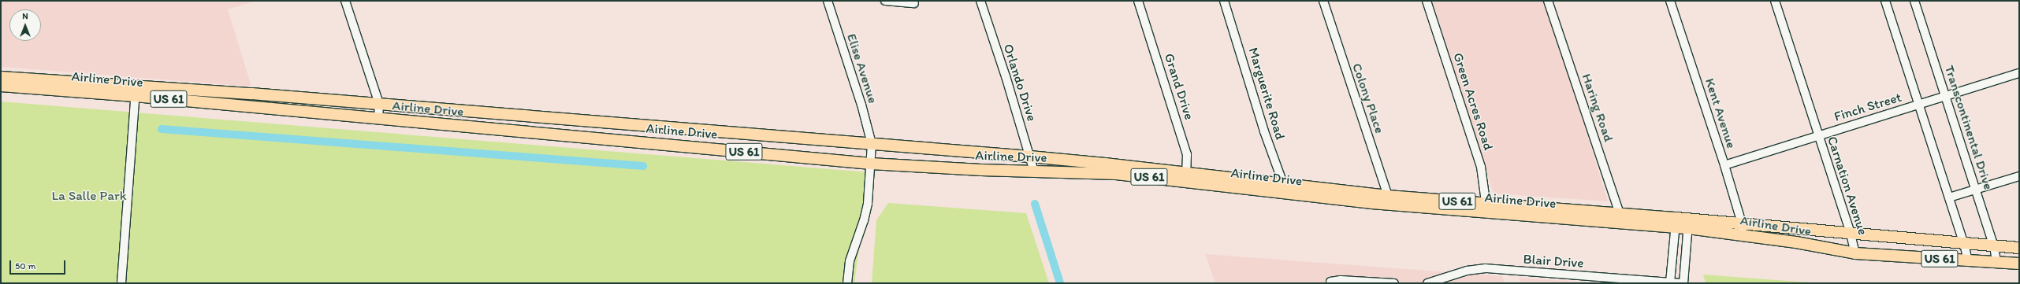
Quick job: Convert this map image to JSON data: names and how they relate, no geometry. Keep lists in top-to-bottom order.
{
  "streets": {
    "highway": ["Airline Drive", "US 61"],
    "street": [
      "Elise Avenue",
      "Orlando Drive",
      "Grand Drive",
      "Marguerite Road",
      "Colony Place",
      "Green Acres Road",
      "Finch Street",
      "Haring Road",
      "Kent Avenue",
      "Transcontinental Drive",
      "Carnation Avenue",
      "Blair Drive"
    ]
  },
  "crossings": [
    ["Elise Avenue", "Airline Drive"],
    ["Airline Drive", "Orlando Drive"],
    ["Airline Drive", "Grand Drive"],
    ["Airline Drive", "Marguerite Road"],
    ["Airline Drive", "Colony Place"],
    ["Airline Drive", "Green Acres Road"],
    ["Airline Drive", "Haring Road"],
    ["Airline Drive", "Kent Avenue"],
    ["Airline Drive", "Transcontinental Drive"],
    ["Airline Drive", "Carnation Avenue"],
    ["Finch Street", "Kent Avenue"],
    ["Finch Street", "Transcontinental Drive"],
    ["Finch Street", "Carnation Avenue"]
  ],
  "parks": ["La Salle Park"],
  "scale_bar": "50 m",
  "north": "top"
}
